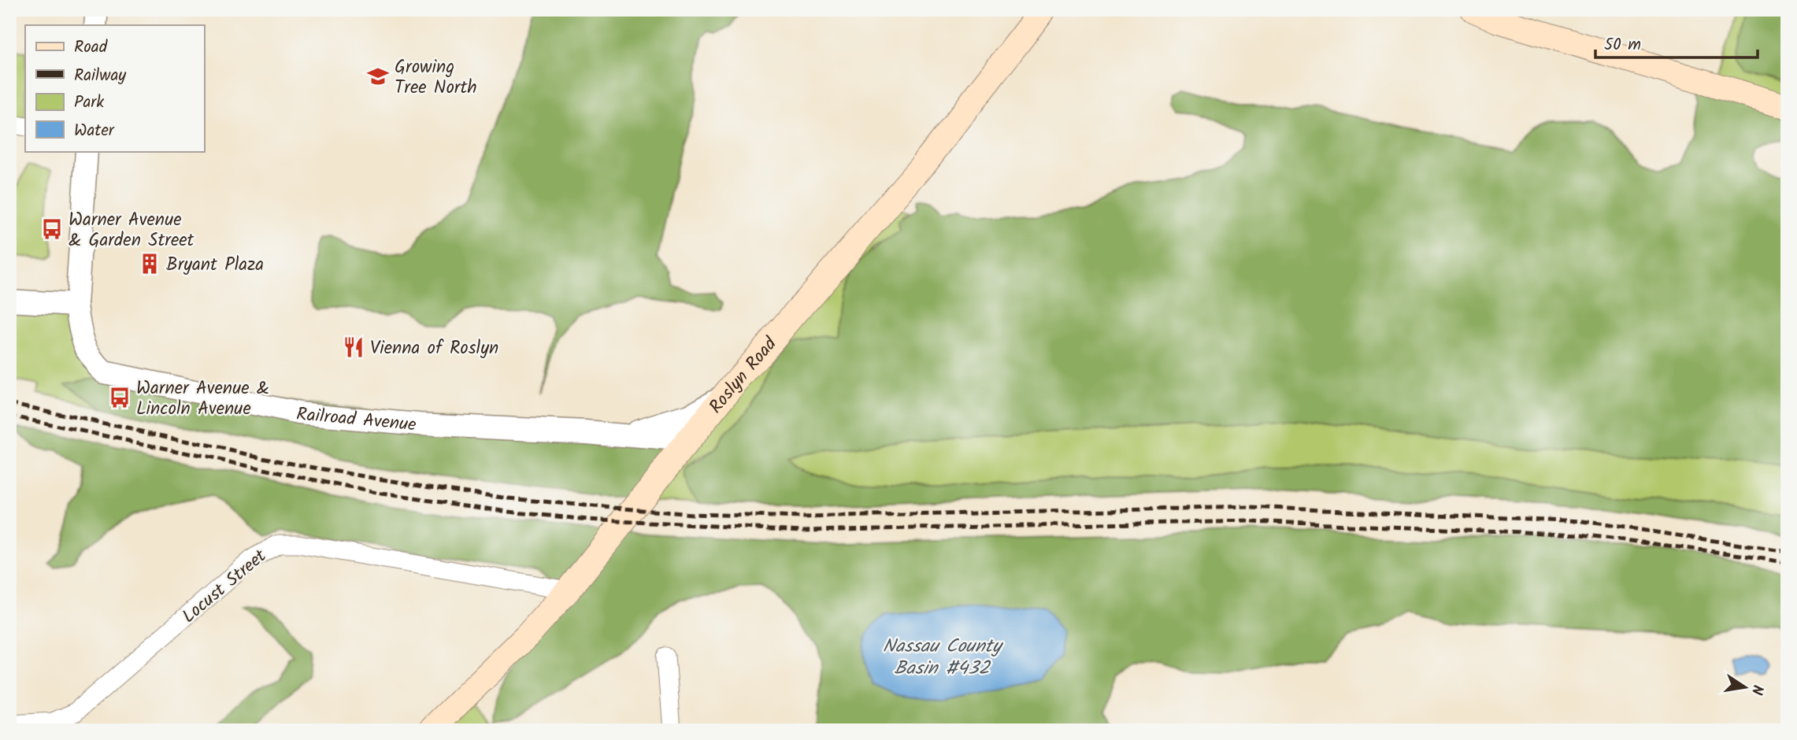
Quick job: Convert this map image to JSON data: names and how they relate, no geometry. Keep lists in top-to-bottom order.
{
  "streets": {
    "main road": ["Roslyn Road"],
    "street": ["Railroad Avenue", "Locust Street"]
  },
  "crossings": [
    ["Roslyn Road", "Railroad Avenue"],
    ["Roslyn Road", "Locust Street"]
  ],
  "water": ["Nassau County Basin #432"],
  "places": {
    "school or university": ["Growing Tree North"],
    "bus stop": ["Warner Avenue & Garden Street", "Warner Avenue & Lincoln Avenue"],
    "building": ["Bryant Plaza"],
    "restaurant": ["Vienna of Roslyn"]
  },
  "legend": [
    "Road",
    "Railway",
    "Park",
    "Water"
  ],
  "scale_bar": "50 m",
  "north": "right"
}
